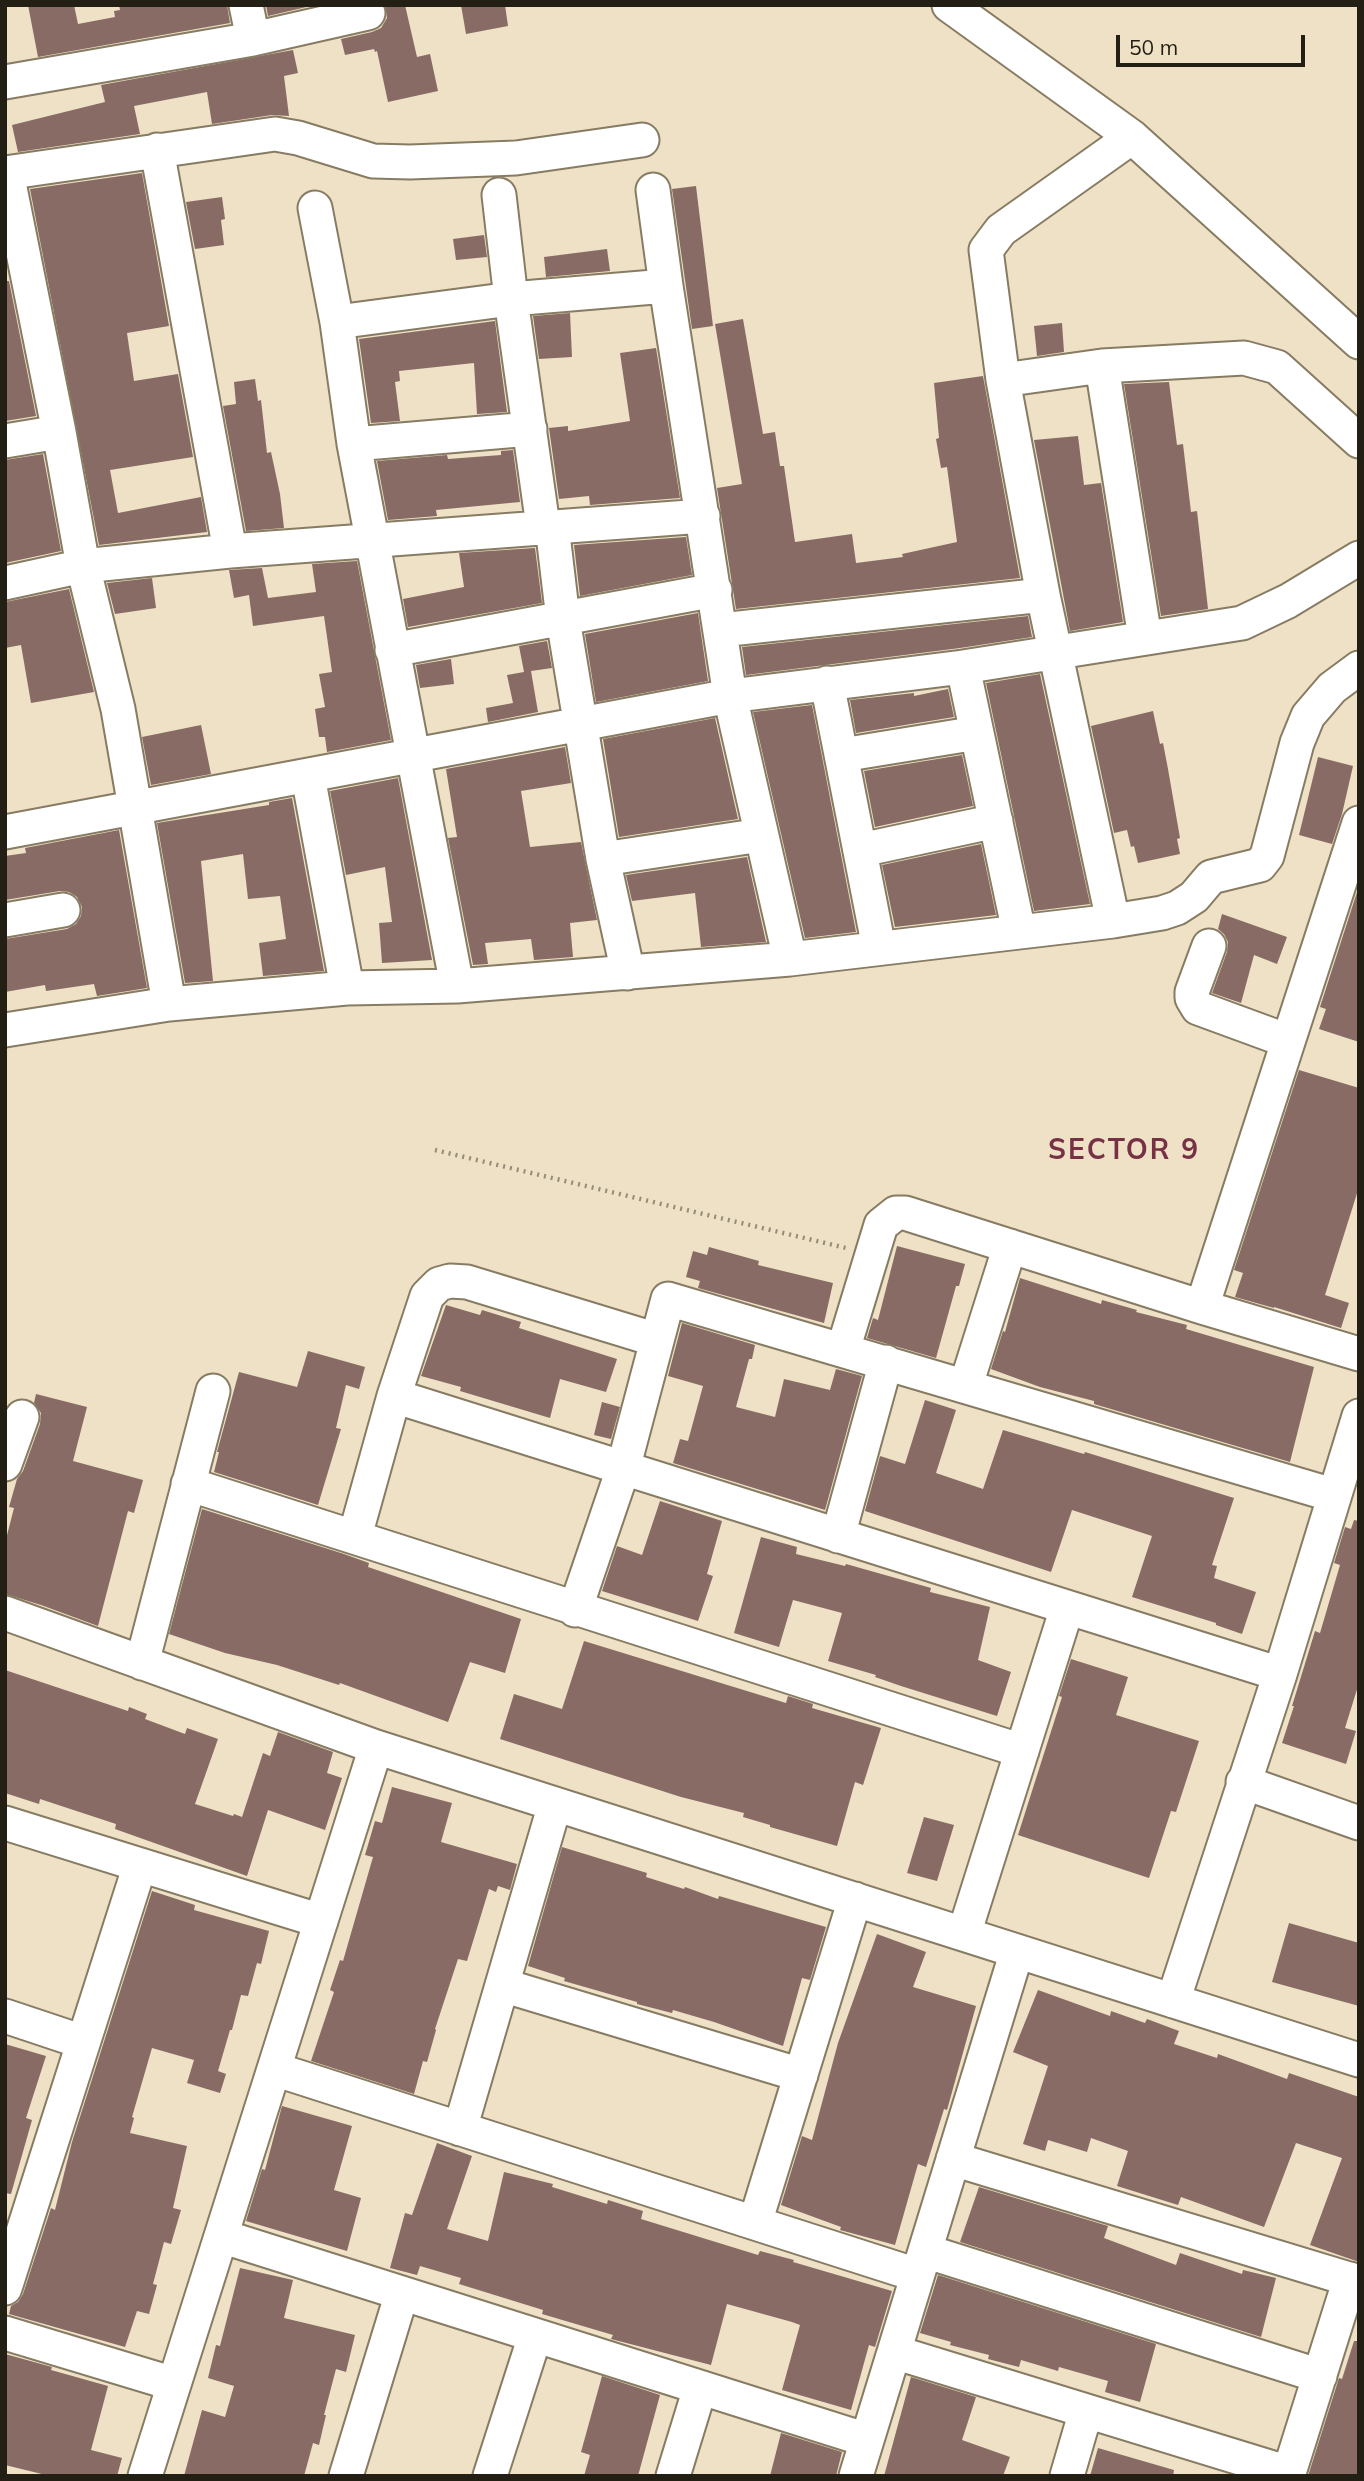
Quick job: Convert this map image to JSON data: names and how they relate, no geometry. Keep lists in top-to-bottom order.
{
  "districts": ["SECTOR 9"],
  "scale_bar": "50 m"
}
